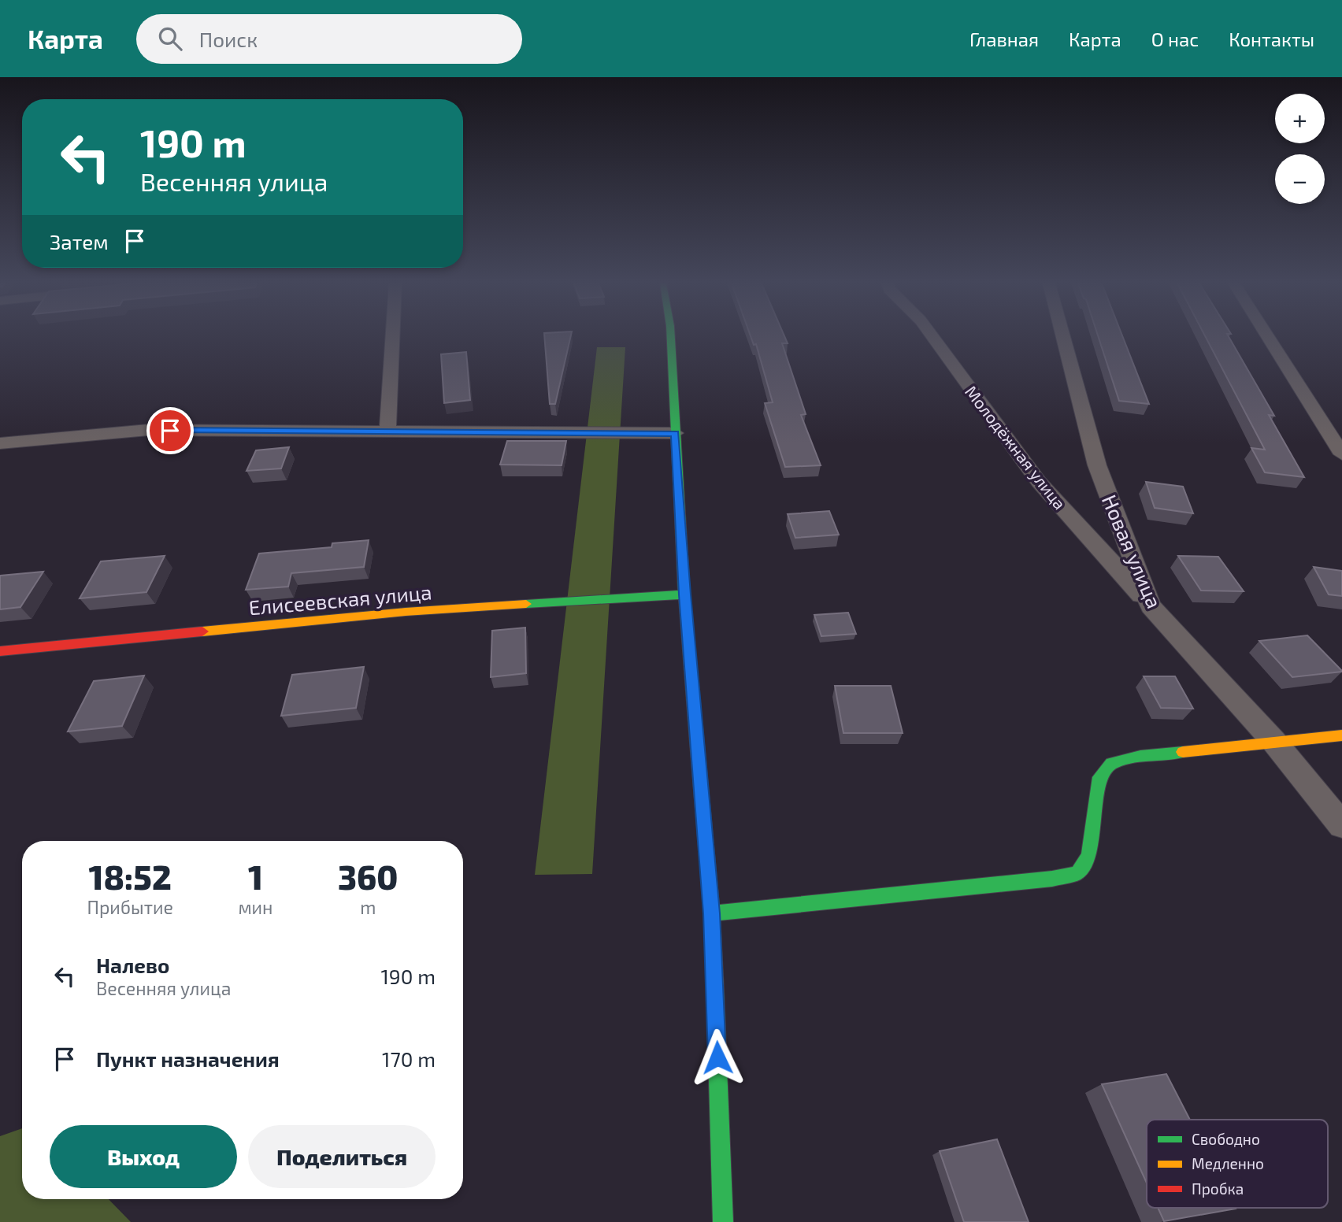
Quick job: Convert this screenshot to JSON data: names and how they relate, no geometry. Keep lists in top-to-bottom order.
{
  "streets": {
    "main road": ["Елисеевская улица"],
    "street": ["Молодёжная улица", "Новая улица"]
  },
  "crossings": [
    ["Молодёжная улица", "Новая улица"]
  ],
  "legend": ["Свободно", "Медленно", "Пробка"],
  "page": {
    "header": "Карта",
    "search": "Поиск",
    "nav": [
      "Главная",
      "Карта",
      "О нас",
      "Контакты"
    ],
    "map_buttons": ["+", "−"],
    "turn": ["190 m", "Весенняя улица"],
    "then": "Затем",
    "eta": [
      "18:52",
      "Прибытие",
      "1",
      "мин",
      "360",
      "m"
    ],
    "list": [
      {
        "name": "Налево",
        "note": "Весенняя улица",
        "value": "190 m"
      },
      {
        "name": "Пункт назначения",
        "value": "170 m"
      }
    ],
    "buttons": ["Выход", "Поделиться"]
  }
}
